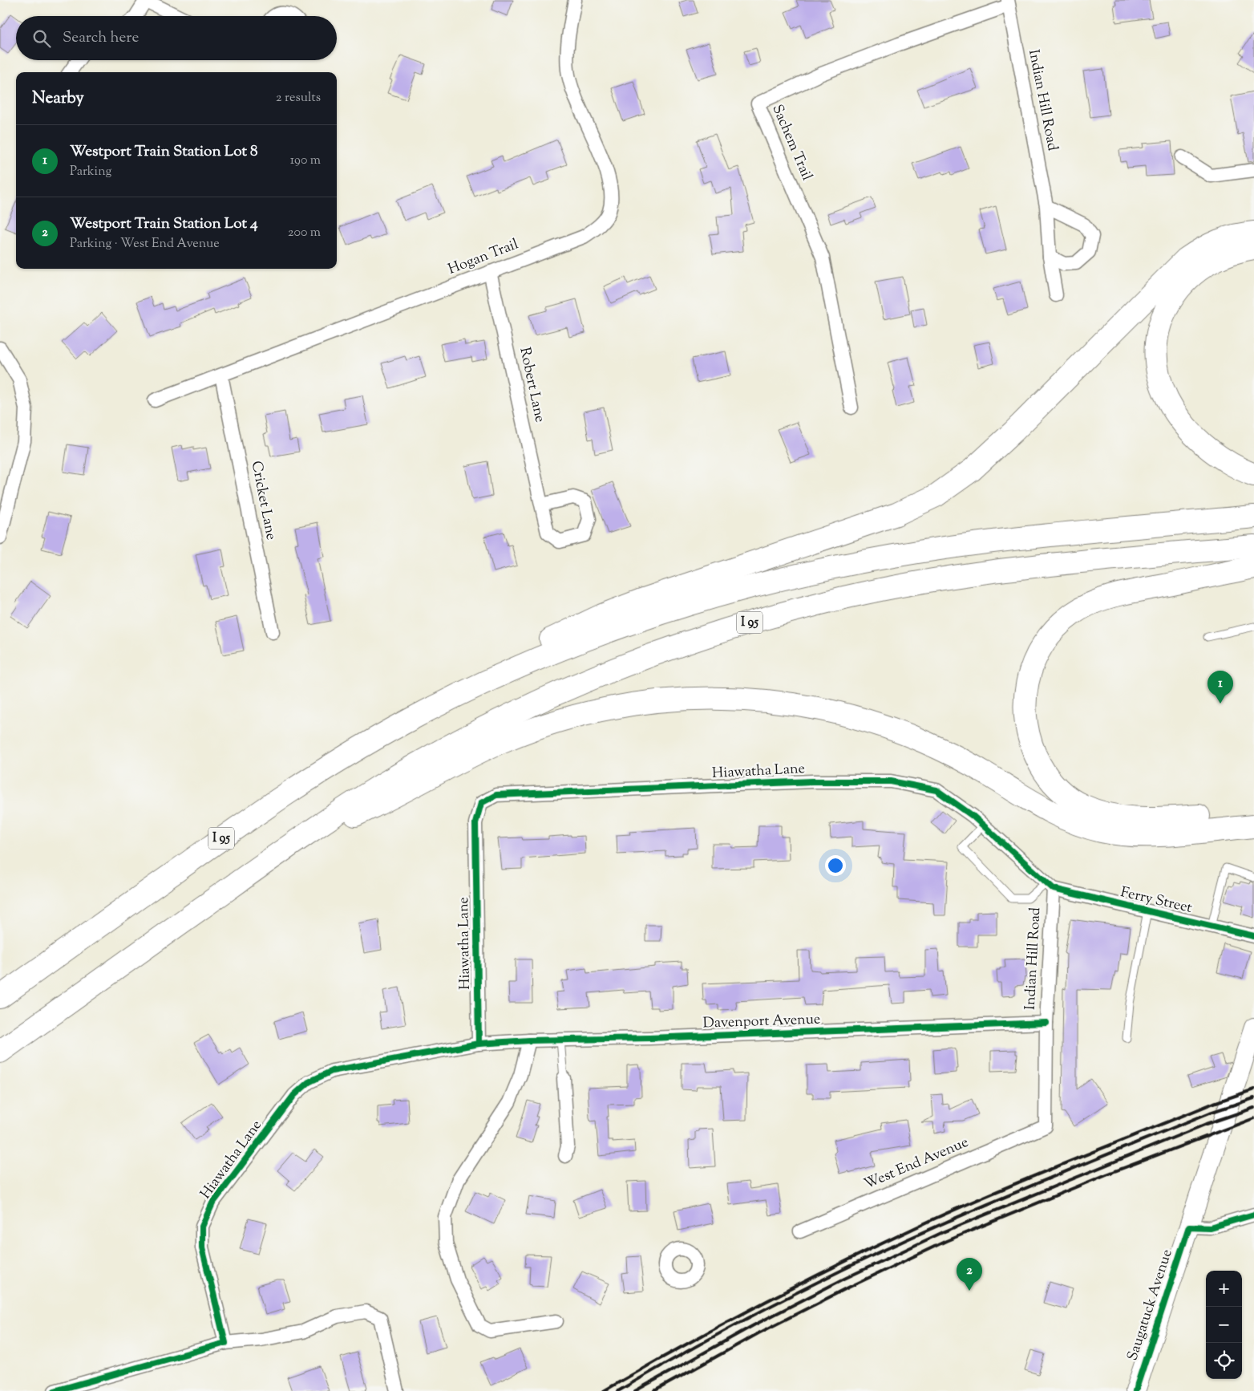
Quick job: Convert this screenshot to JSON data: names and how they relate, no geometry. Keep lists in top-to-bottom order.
{
  "streets": {
    "highway": ["I 95"],
    "main road": ["Saugatuck Avenue"],
    "street": [
      "Indian Hill Road",
      "Sachem Trail",
      "Hogan Trail",
      "Robert Lane",
      "Cricket Lane",
      "Hiawatha Lane",
      "Ferry Street",
      "Davenport Avenue",
      "West End Avenue"
    ]
  },
  "crossings": [
    ["Indian Hill Road", "Sachem Trail"],
    ["Indian Hill Road", "Hiawatha Lane"],
    ["Indian Hill Road", "Ferry Street"],
    ["Indian Hill Road", "Davenport Avenue"],
    ["Indian Hill Road", "West End Avenue"],
    ["Hogan Trail", "Robert Lane"],
    ["Hogan Trail", "Cricket Lane"],
    ["Hiawatha Lane", "Ferry Street"],
    ["Hiawatha Lane", "Davenport Avenue"]
  ],
  "page": {
    "search": "Search here",
    "heading": ["Nearby", "2 results"],
    "list": [
      {
        "mark": "1",
        "name": "Westport Train Station Lot 8",
        "note": "Parking",
        "value": "190 m"
      },
      {
        "mark": "2",
        "name": "Westport Train Station Lot 4",
        "note": "Parking · West End Avenue",
        "value": "200 m"
      }
    ],
    "pins": ["1", "2"],
    "map_buttons": ["+", "−"]
  }
}
